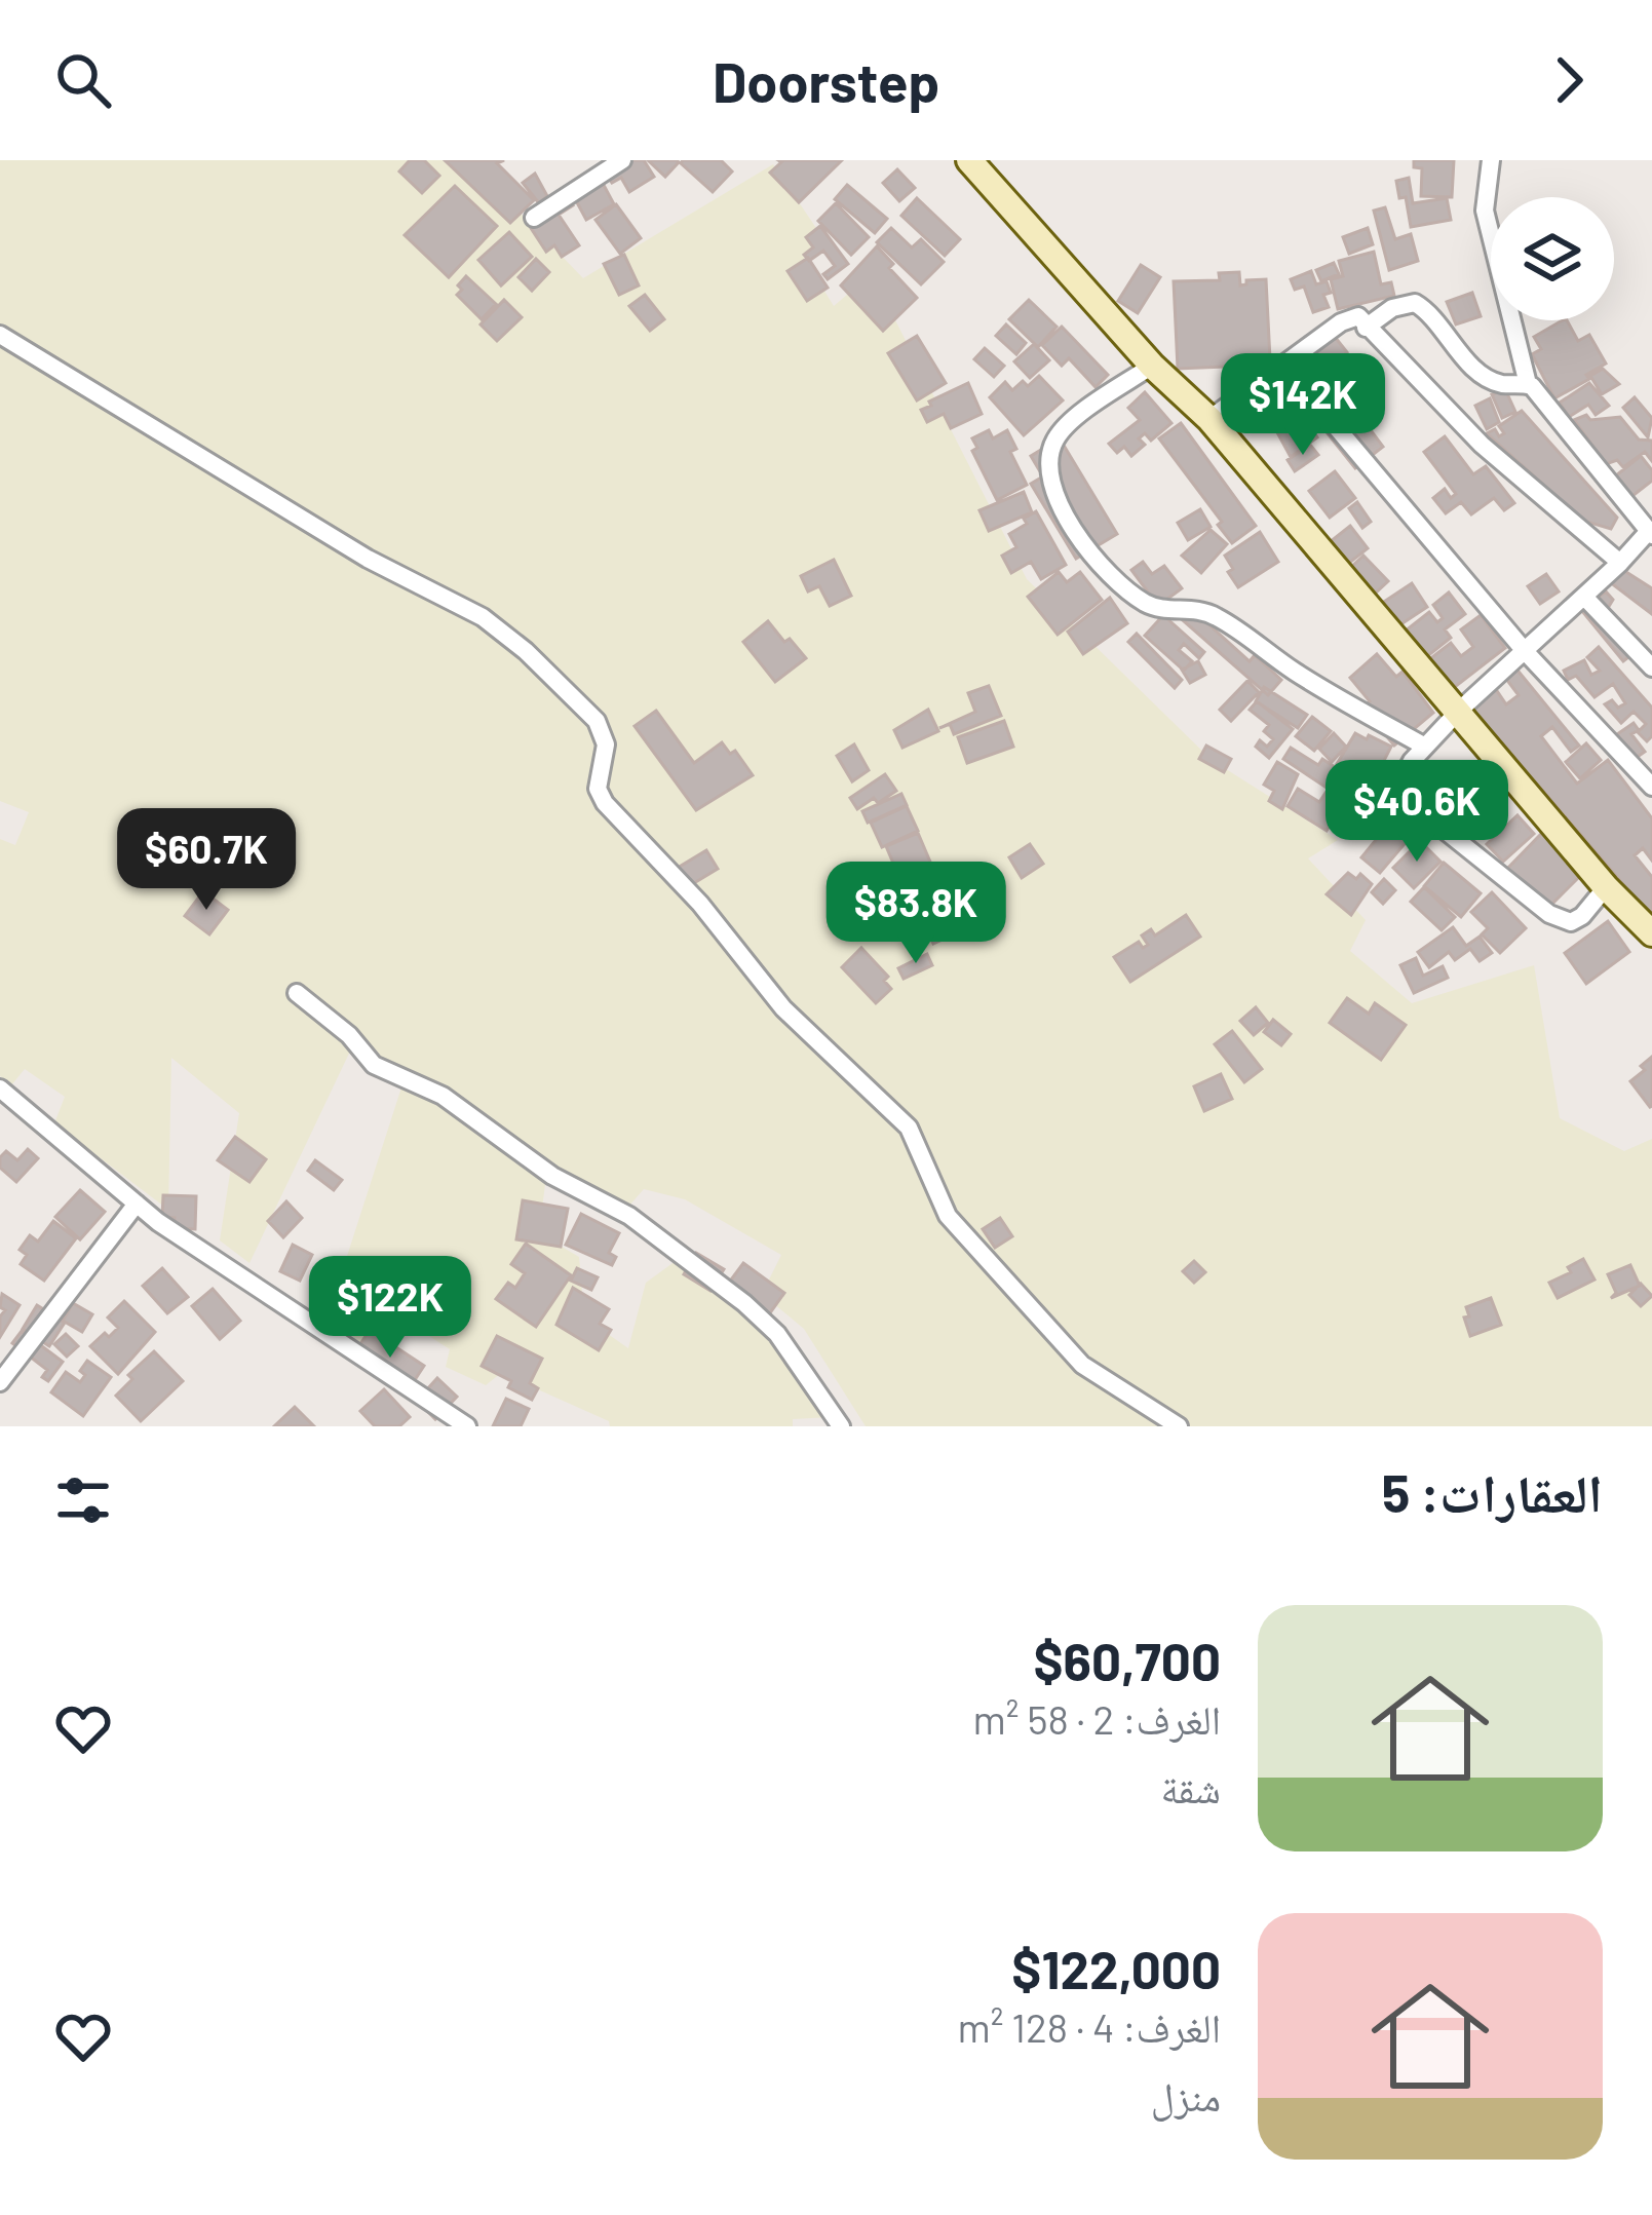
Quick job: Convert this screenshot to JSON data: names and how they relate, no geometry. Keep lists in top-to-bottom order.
{
  "page": {
    "header": "Doorstep",
    "price": [
      "$142K",
      "$40.6K",
      "$60.7K",
      "$83.8K",
      "$122K"
    ],
    "heading": "العقارات: 5",
    "list": [
      {
        "name": "$60,700",
        "note": "الغرف: 2 · 58 m² · شقة"
      },
      {
        "name": "$122,000",
        "note": "الغرف: 4 · 128 m² · منزل"
      }
    ]
  }
}
